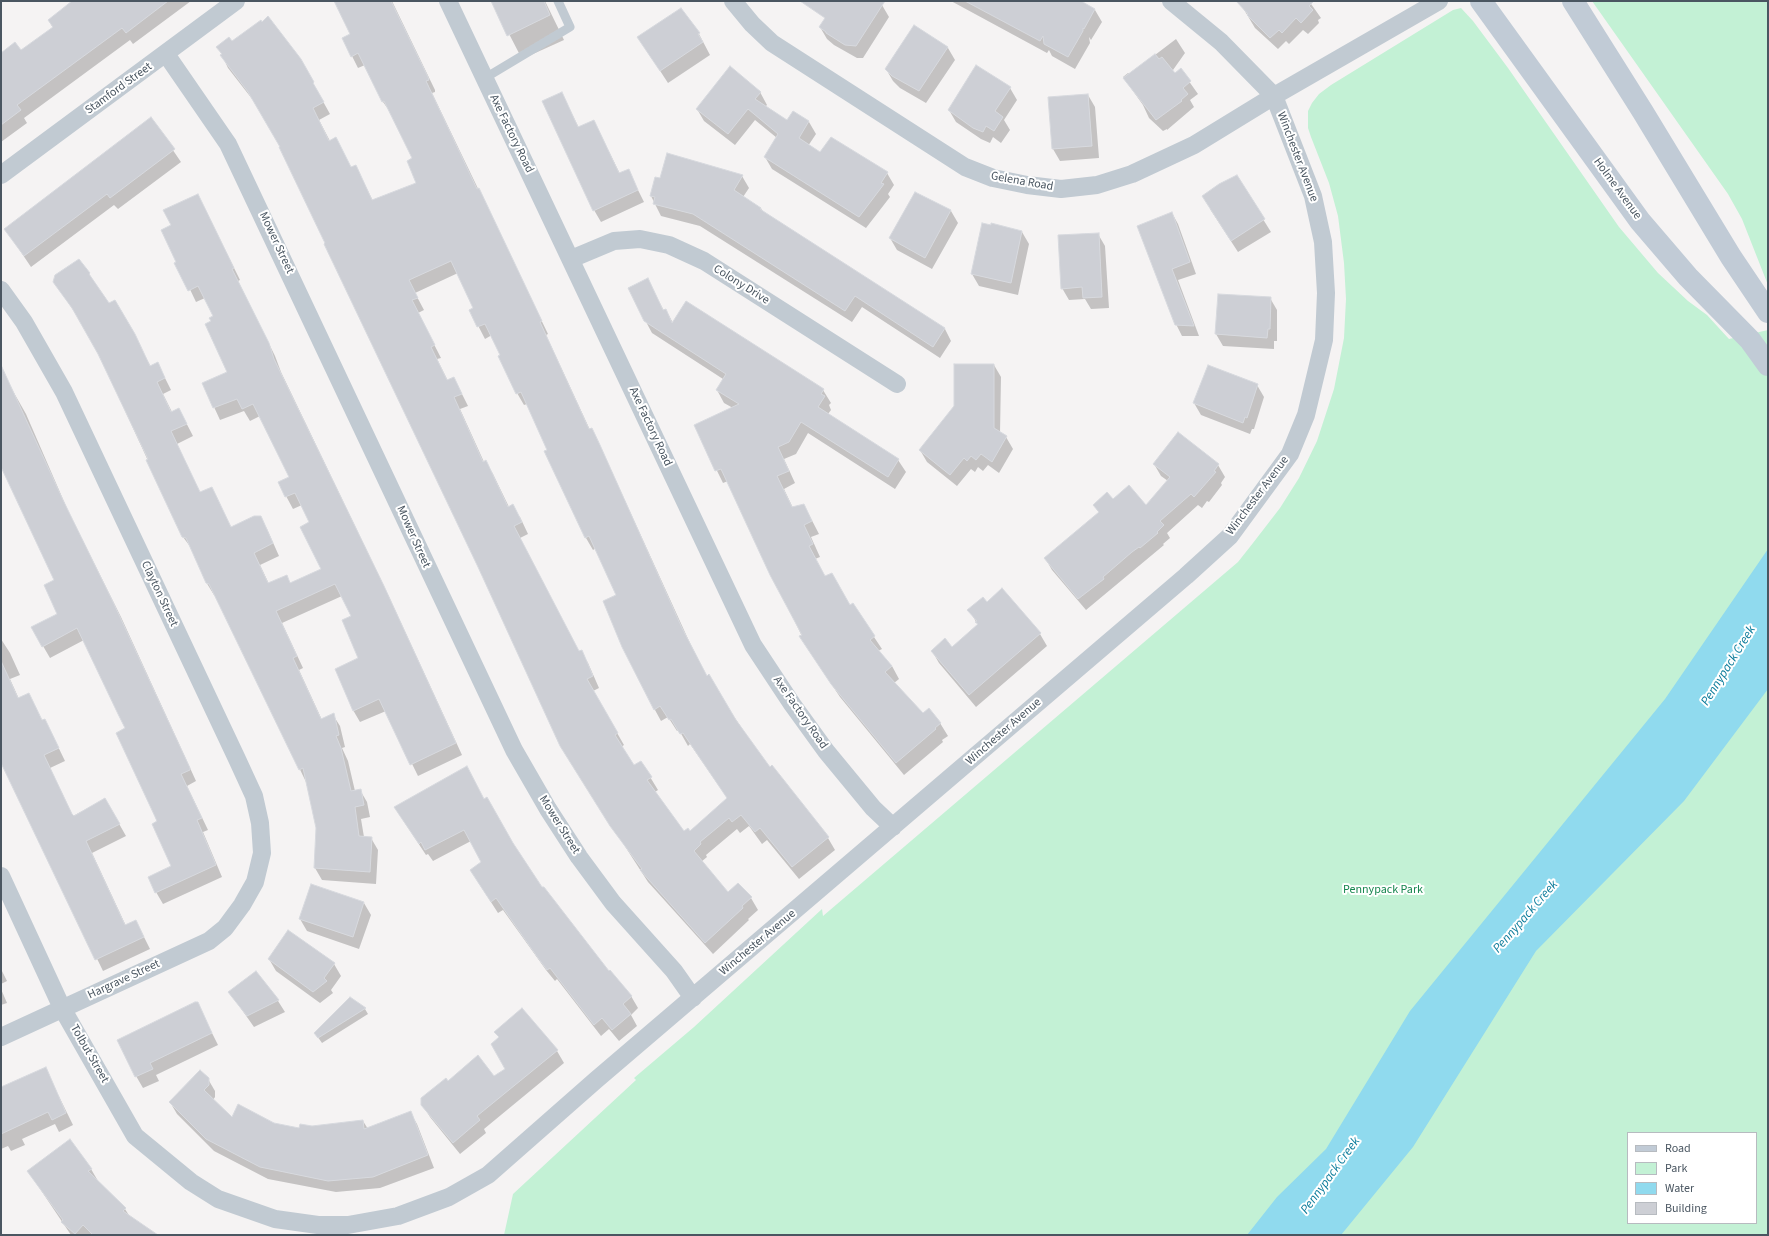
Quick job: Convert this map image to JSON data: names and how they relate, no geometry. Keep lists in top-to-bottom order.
{
  "streets": {
    "main road": ["Holme Avenue"],
    "street": [
      "Stamford Street",
      "Axe Factory Road",
      "Winchester Avenue",
      "Gelena Road",
      "Mower Street",
      "Colony Drive",
      "Clayton Street",
      "Hargrave Street",
      "Tolbut Street"
    ]
  },
  "crossings": [
    ["Stamford Street", "Mower Street"],
    ["Axe Factory Road", "Winchester Avenue"],
    ["Axe Factory Road", "Colony Drive"],
    ["Winchester Avenue", "Gelena Road"],
    ["Winchester Avenue", "Mower Street"],
    ["Winchester Avenue", "Tolbut Street"],
    ["Clayton Street", "Hargrave Street"],
    ["Hargrave Street", "Tolbut Street"]
  ],
  "water": ["Pennypack Creek"],
  "parks": ["Pennypack Park"],
  "legend": [
    "Road",
    "Park",
    "Water",
    "Building"
  ]
}
